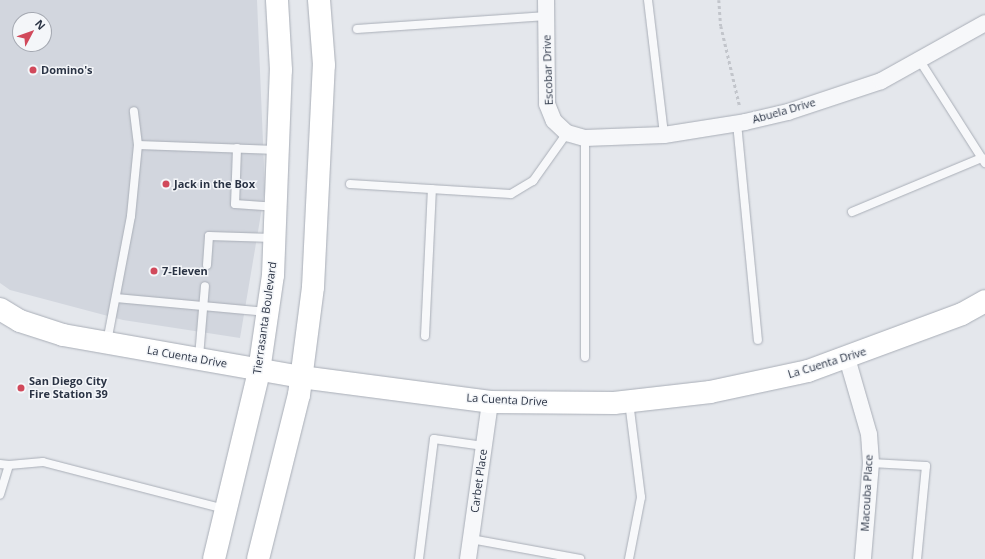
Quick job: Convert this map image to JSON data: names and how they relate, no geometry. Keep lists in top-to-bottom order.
{
  "streets": {
    "main road": ["Tierrasanta Boulevard", "La Cuenta Drive"],
    "street": [
      "Escobar Drive",
      "Abuela Drive",
      "Carbet Place",
      "Macouba Place"
    ]
  },
  "crossings": [
    ["Escobar Drive", "Abuela Drive"],
    ["Tierrasanta Boulevard", "La Cuenta Drive"],
    ["La Cuenta Drive", "Carbet Place"],
    ["La Cuenta Drive", "Macouba Place"]
  ],
  "places": [
    "Domino's",
    "Jack in the Box",
    "7-Eleven",
    "San Diego City Fire Station 39"
  ],
  "north": "top right"
}
